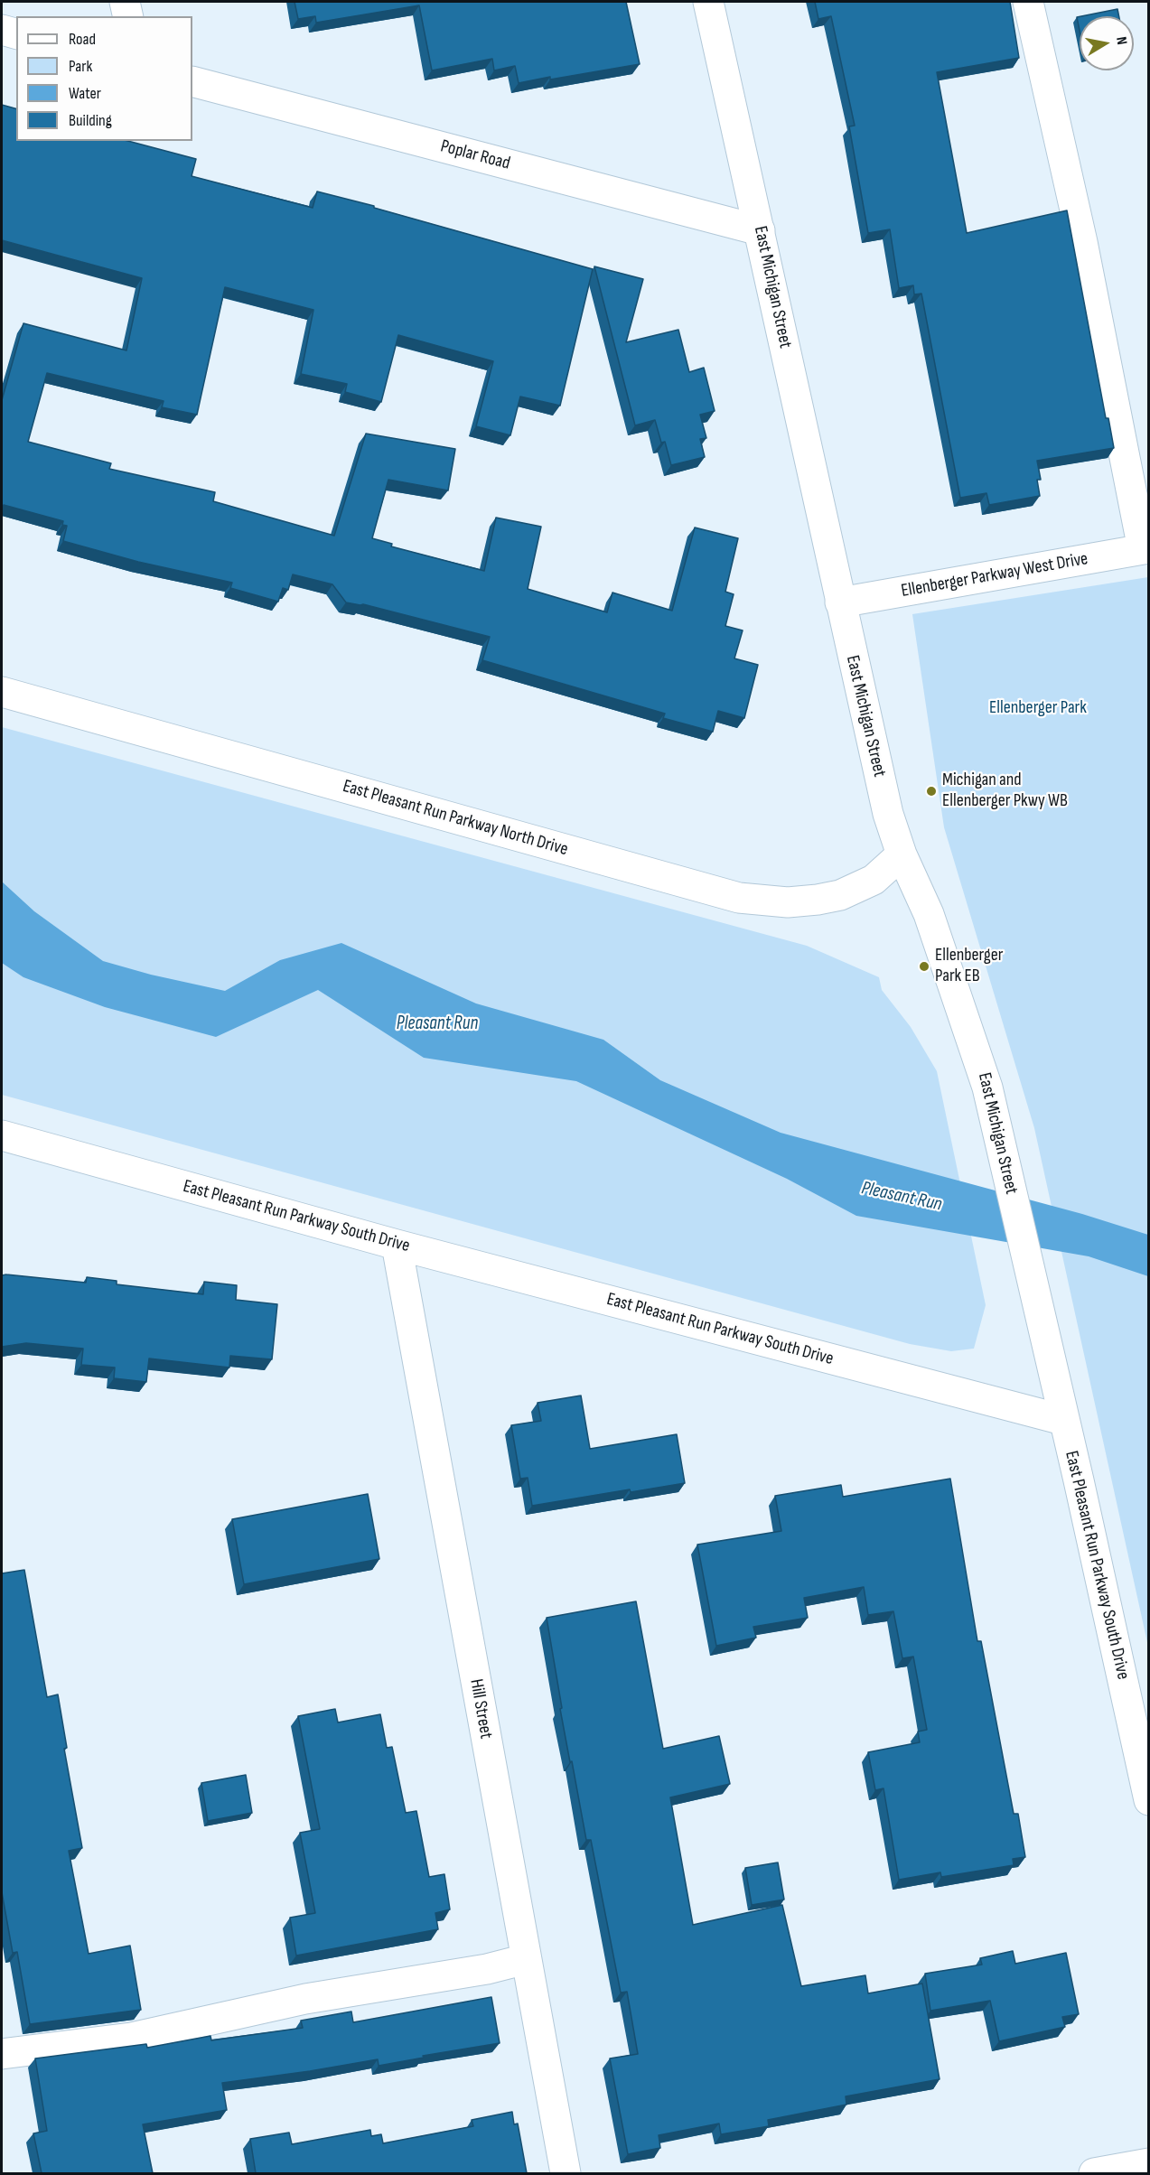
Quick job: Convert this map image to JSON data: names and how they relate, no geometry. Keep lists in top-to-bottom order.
{
  "streets": {
    "street": [
      "Poplar Road",
      "East Michigan Street",
      "Ellenberger Parkway West Drive",
      "East Pleasant Run Parkway North Drive",
      "East Pleasant Run Parkway South Drive",
      "Hill Street"
    ]
  },
  "crossings": [
    ["Poplar Road", "East Michigan Street"],
    ["East Michigan Street", "Ellenberger Parkway West Drive"],
    ["East Michigan Street", "East Pleasant Run Parkway North Drive"],
    ["East Michigan Street", "East Pleasant Run Parkway South Drive"],
    ["East Pleasant Run Parkway South Drive", "Hill Street"]
  ],
  "water": ["Pleasant Run"],
  "parks": ["Ellenberger Park"],
  "places": ["Michigan and Ellenberger Pkwy WB", "Ellenberger Park EB"],
  "legend": [
    "Road",
    "Park",
    "Water",
    "Building"
  ],
  "north": "right"
}
